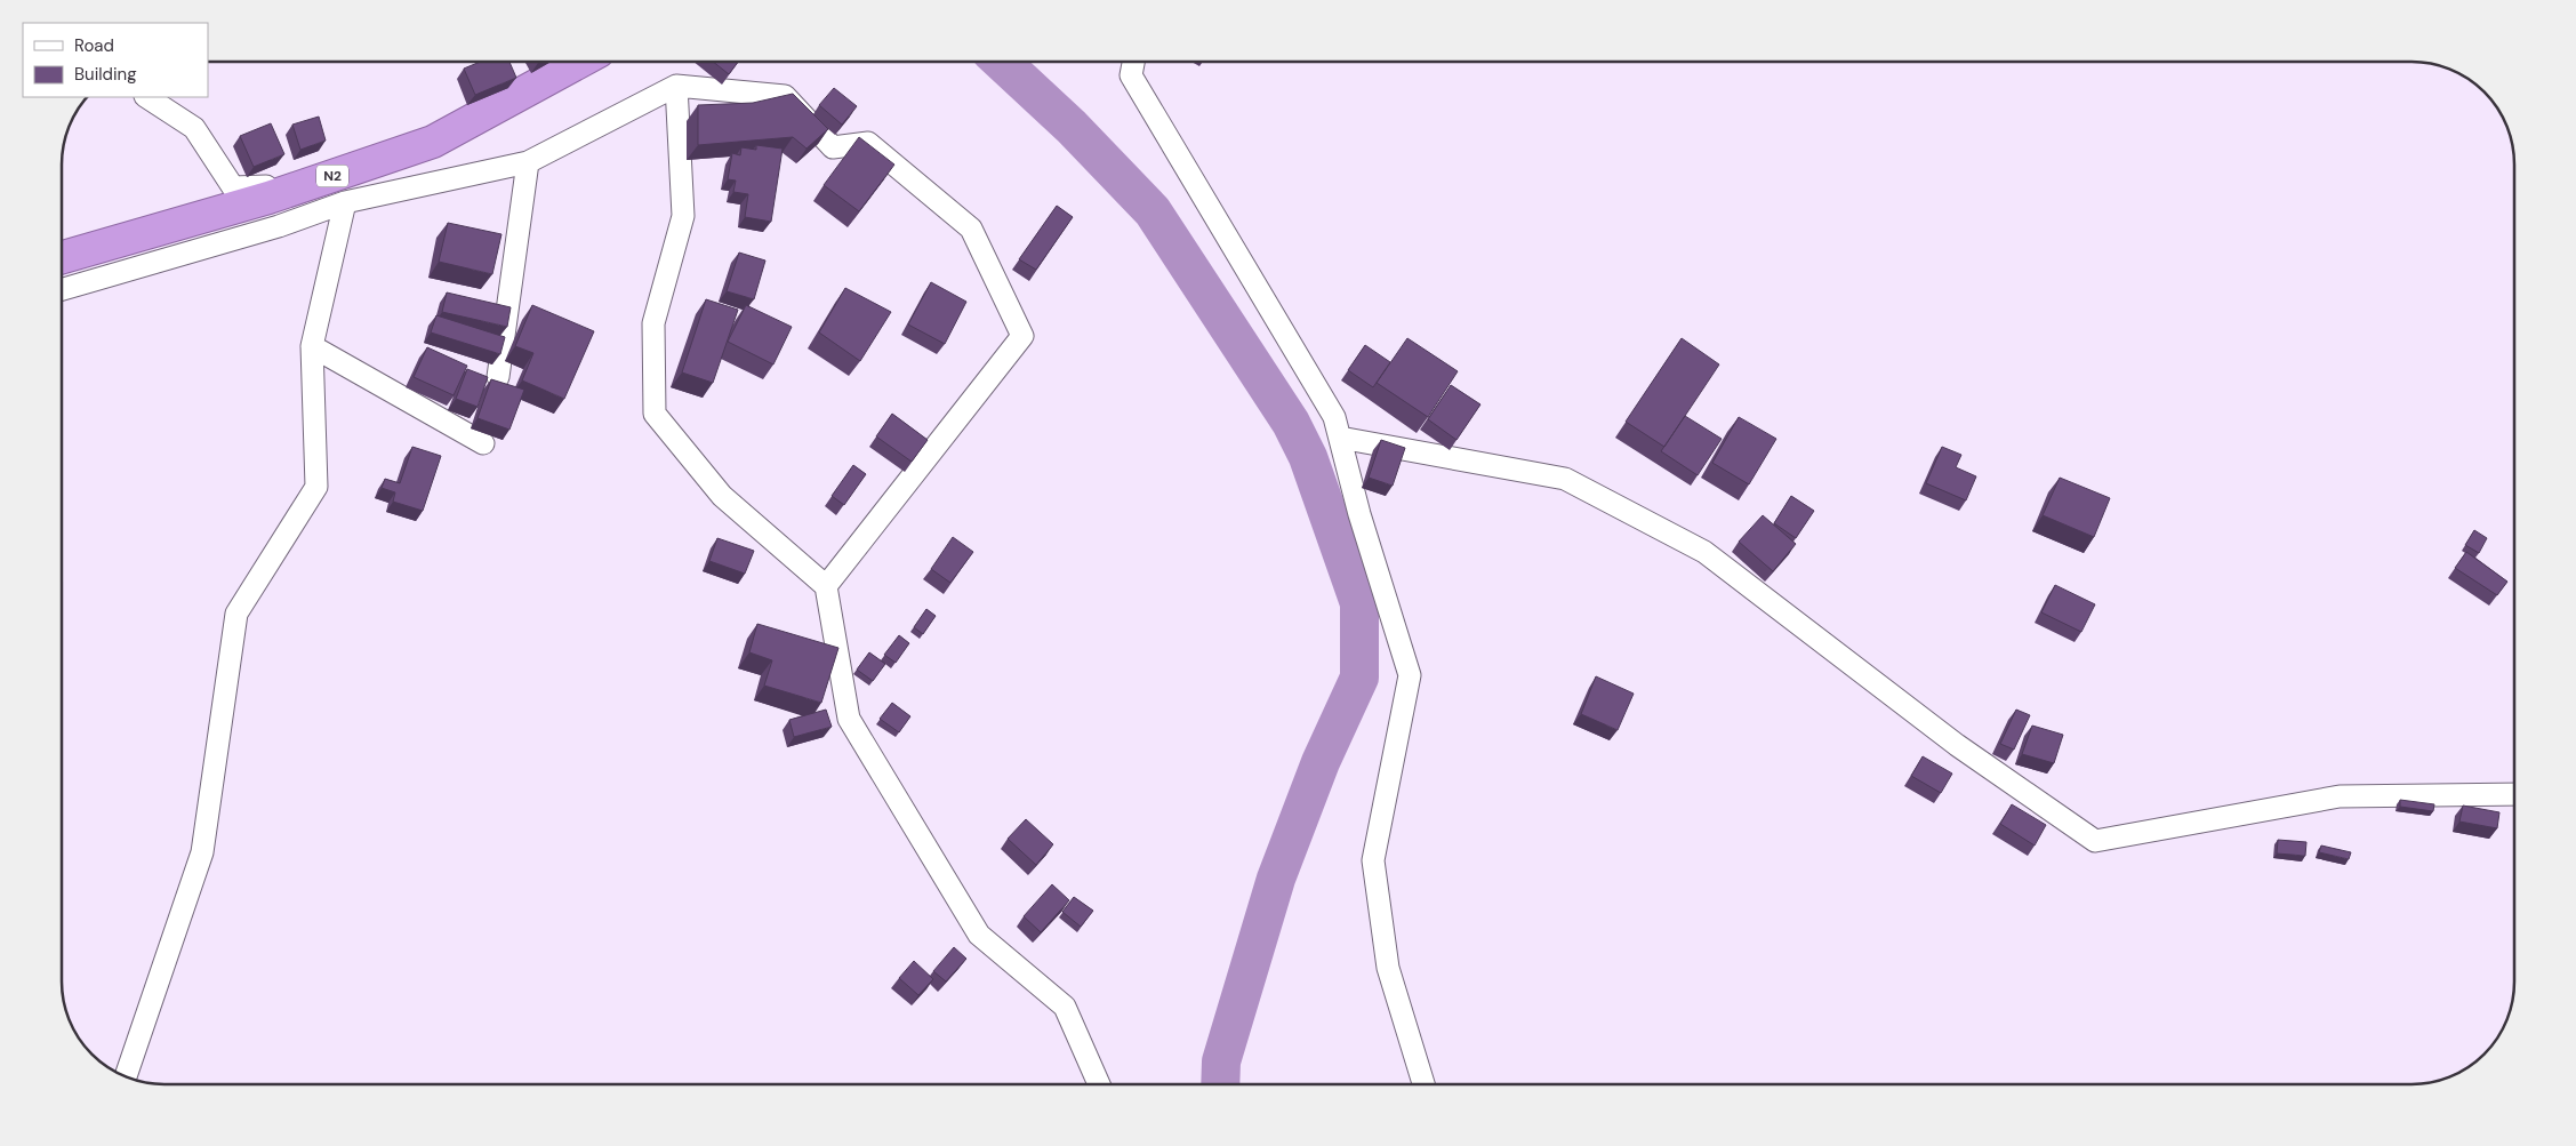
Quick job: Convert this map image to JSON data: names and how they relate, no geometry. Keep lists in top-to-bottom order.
{
  "streets": {
    "highway": ["N2"]
  },
  "legend": ["Road", "Building"]
}
